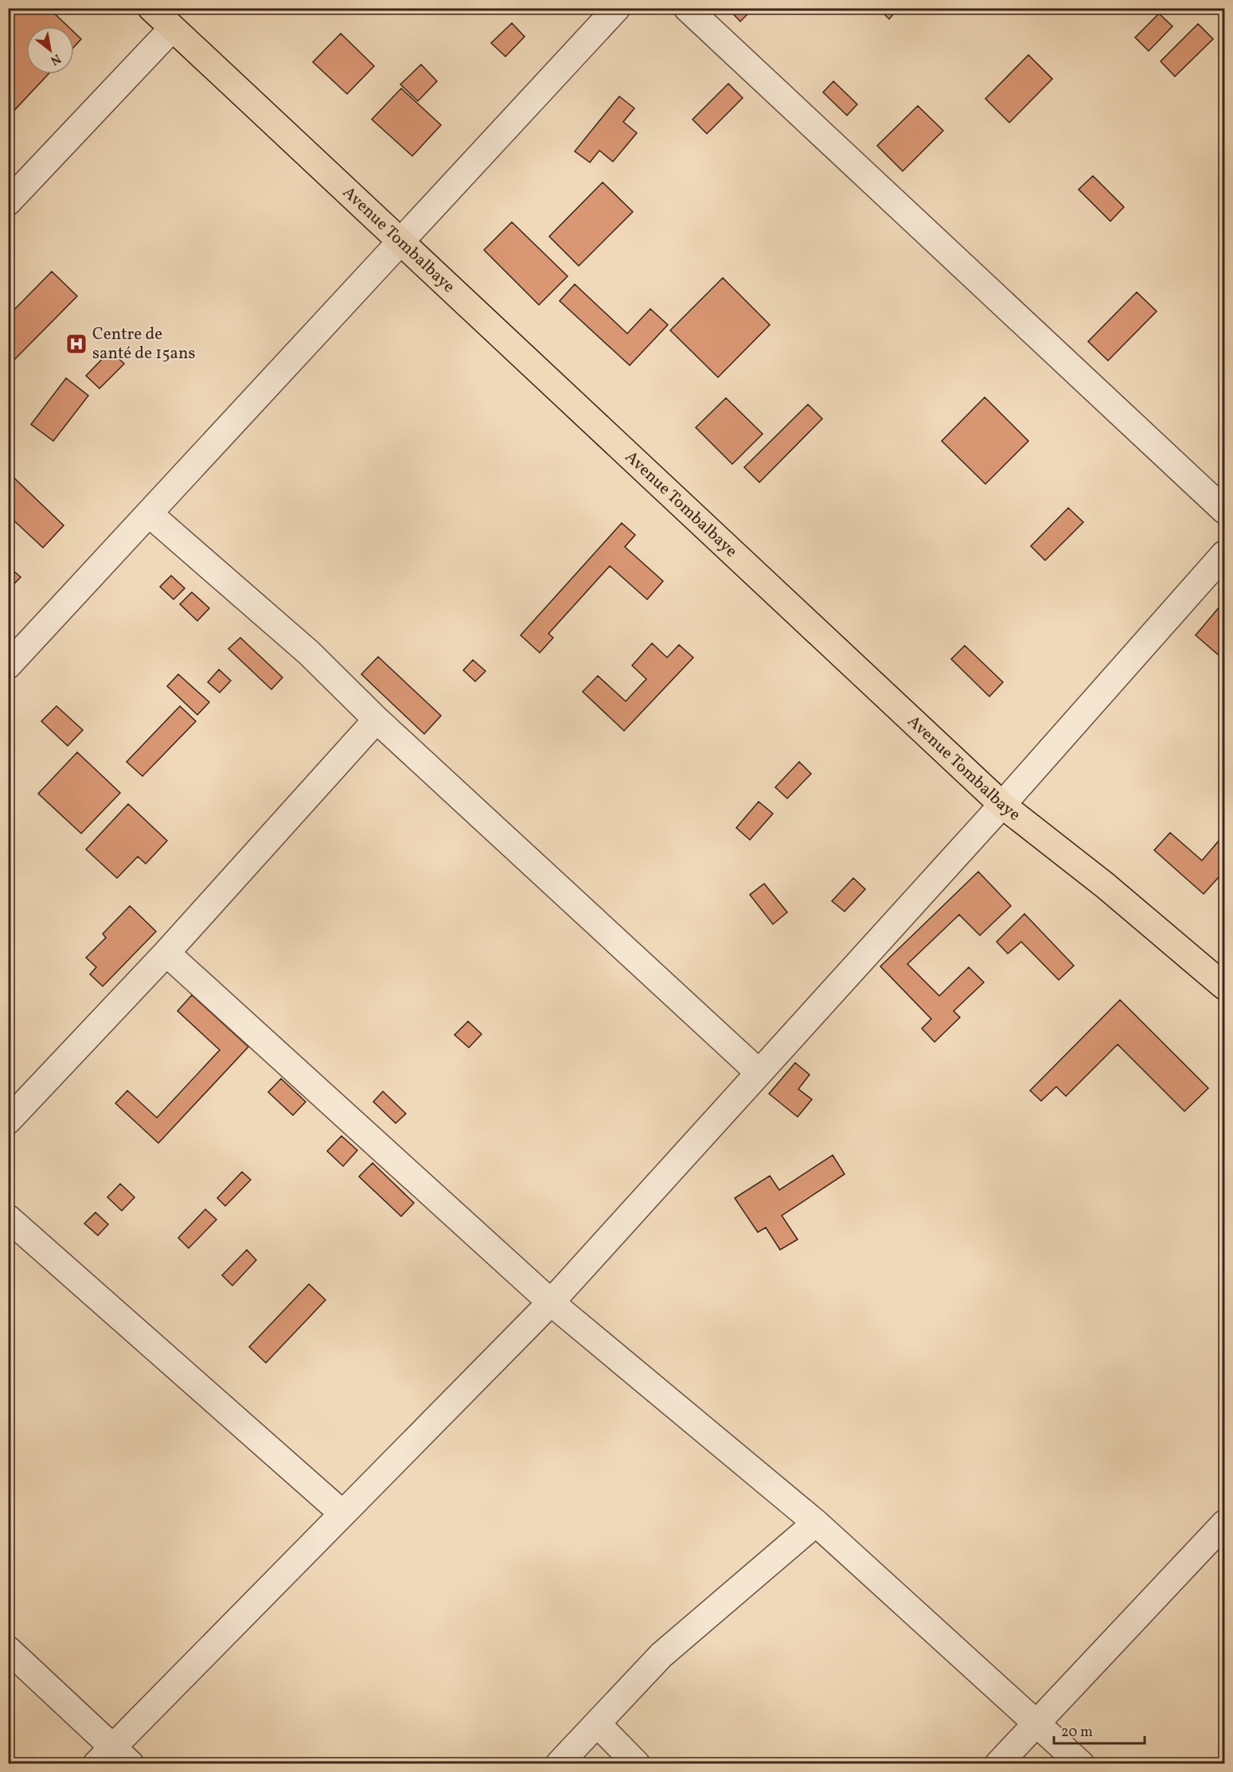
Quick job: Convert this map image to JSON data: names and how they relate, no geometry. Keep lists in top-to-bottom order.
{
  "streets": {
    "main road": ["Avenue Tombalbaye"]
  },
  "places": {
    "hospital": ["Centre de santé de 15ans"]
  },
  "scale_bar": "20 m",
  "north": "bottom right"
}
